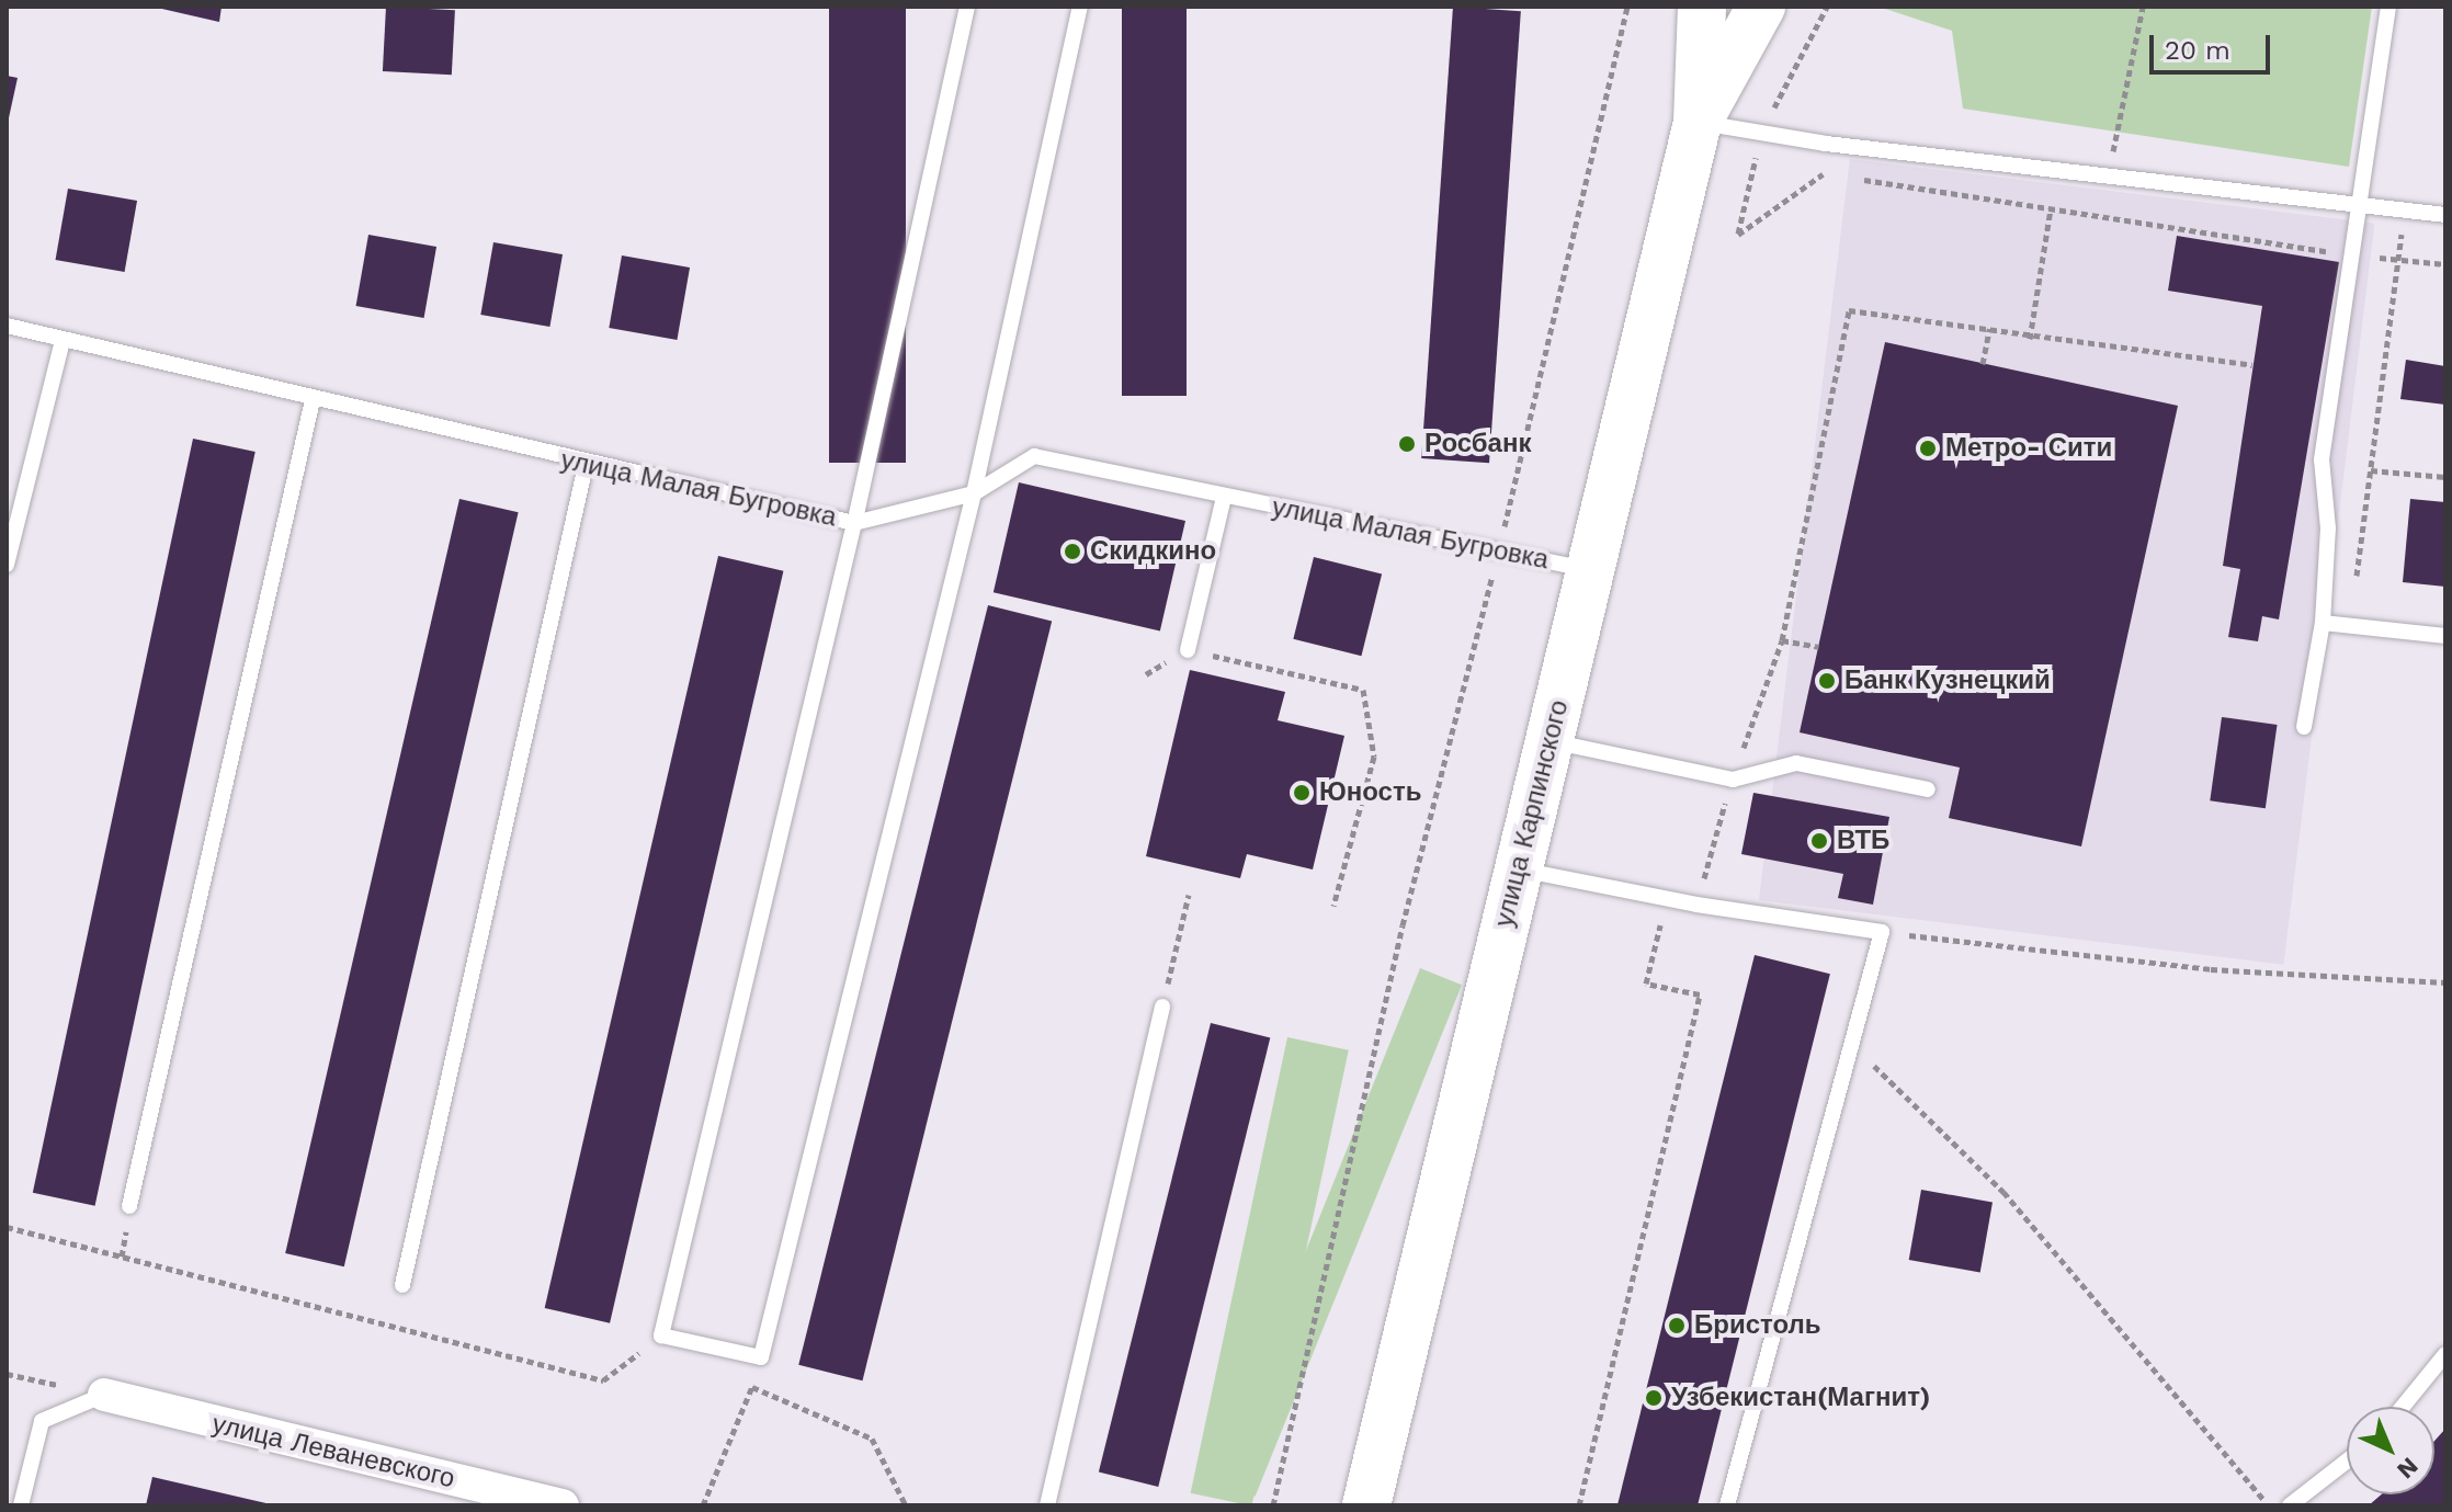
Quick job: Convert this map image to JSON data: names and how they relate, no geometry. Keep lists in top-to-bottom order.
{
  "streets": {
    "main road": ["улица Карпинского"],
    "street": ["улица Леваневского"],
    "lane": ["улица Малая Бугровка"]
  },
  "crossings": [
    ["улица Малая Бугровка", "улица Карпинского"]
  ],
  "places": [
    "Росбанк",
    "Метро- Сити",
    "Скидкино",
    "Банк Кузнецкий",
    "Юность",
    "ВТБ",
    "Бристоль",
    "Узбекистан(Магнит)"
  ],
  "scale_bar": "20 m",
  "north": "bottom right"
}
